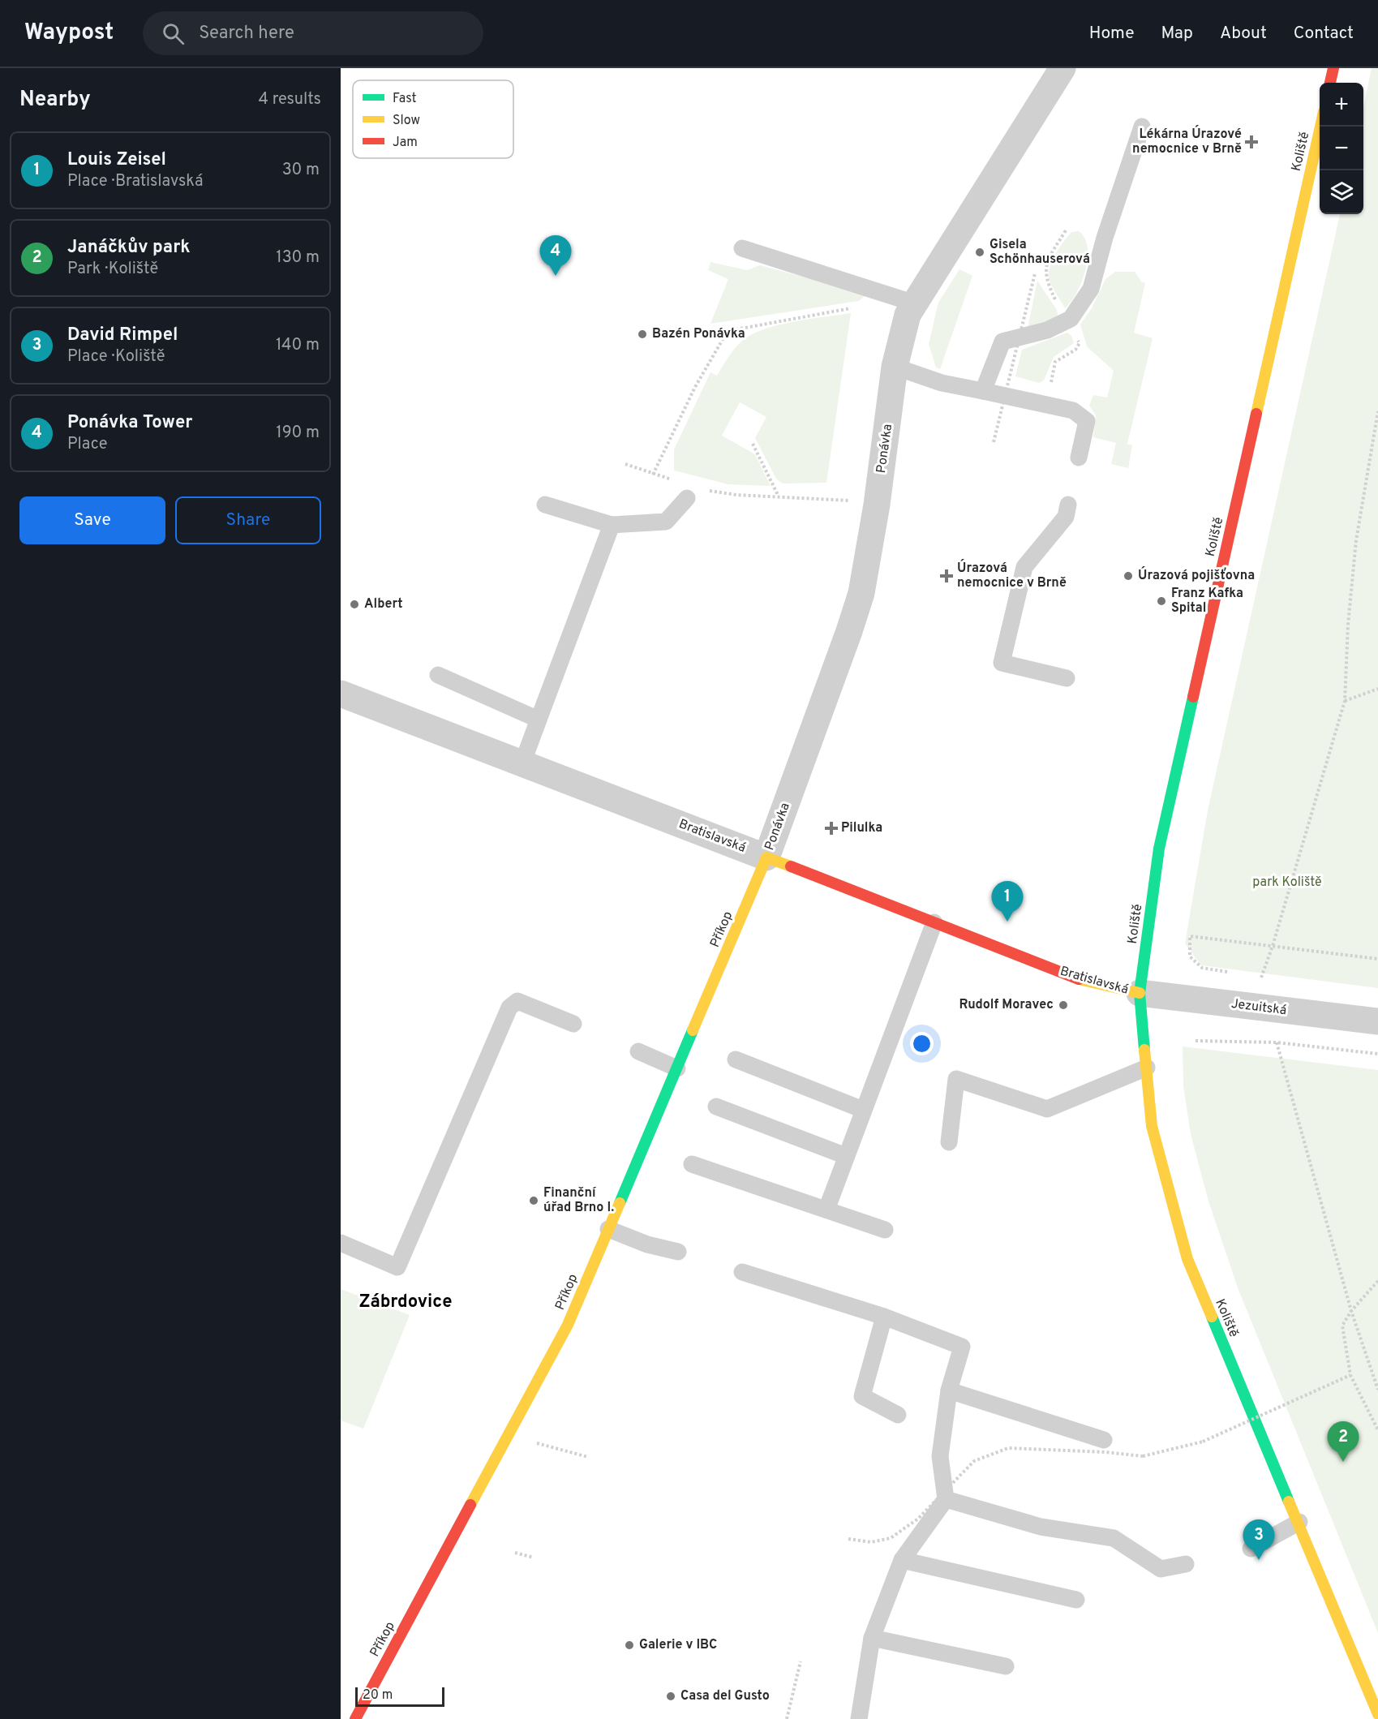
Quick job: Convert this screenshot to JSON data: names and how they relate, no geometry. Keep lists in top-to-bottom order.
{
  "streets": {
    "main road": ["Koliště", "Bratislavská", "Příkop"],
    "street": ["Ponávka", "Jezuitská"]
  },
  "crossings": [
    ["Koliště", "Bratislavská"],
    ["Koliště", "Jezuitská"],
    ["Ponávka", "Bratislavská"],
    ["Ponávka", "Příkop"],
    ["Bratislavská", "Příkop"],
    ["Bratislavská", "Jezuitská"]
  ],
  "districts": ["Zábrdovice"],
  "parks": ["park Koliště"],
  "places": {
    "health": ["Lékárna Úrazové nemocnice v Brně", "Úrazová nemocnice v Brně", "Pilulka"],
    "other": [
      "Gisela Schönhauserová",
      "Bazén Ponávka",
      "Úrazová pojišťovna",
      "Franz Kafka Spital",
      "Albert",
      "Rudolf Moravec",
      "Finanční úřad Brno I.",
      "Galerie v IBC",
      "Casa del Gusto"
    ]
  },
  "legend": ["Fast", "Slow", "Jam"],
  "scale_bar": "20 m",
  "page": {
    "header": "Waypost",
    "search": "Search here",
    "nav": [
      "Home",
      "Map",
      "About",
      "Contact"
    ],
    "heading": ["Nearby", "4 results"],
    "map_buttons": ["+", "−"],
    "list": [
      {
        "mark": "1",
        "name": "Louis Zeisel",
        "note": "Place · Bratislavská",
        "value": "30 m"
      },
      {
        "mark": "2",
        "name": "Janáčkův park",
        "note": "Park · Koliště",
        "value": "130 m"
      },
      {
        "mark": "3",
        "name": "David Rimpel",
        "note": "Place · Koliště",
        "value": "140 m"
      },
      {
        "mark": "4",
        "name": "Ponávka Tower",
        "note": "Place",
        "value": "190 m"
      }
    ],
    "pins": [
      "4",
      "1",
      "2",
      "3"
    ],
    "buttons": ["Save", "Share"],
    "scale": "20 m"
  }
}
